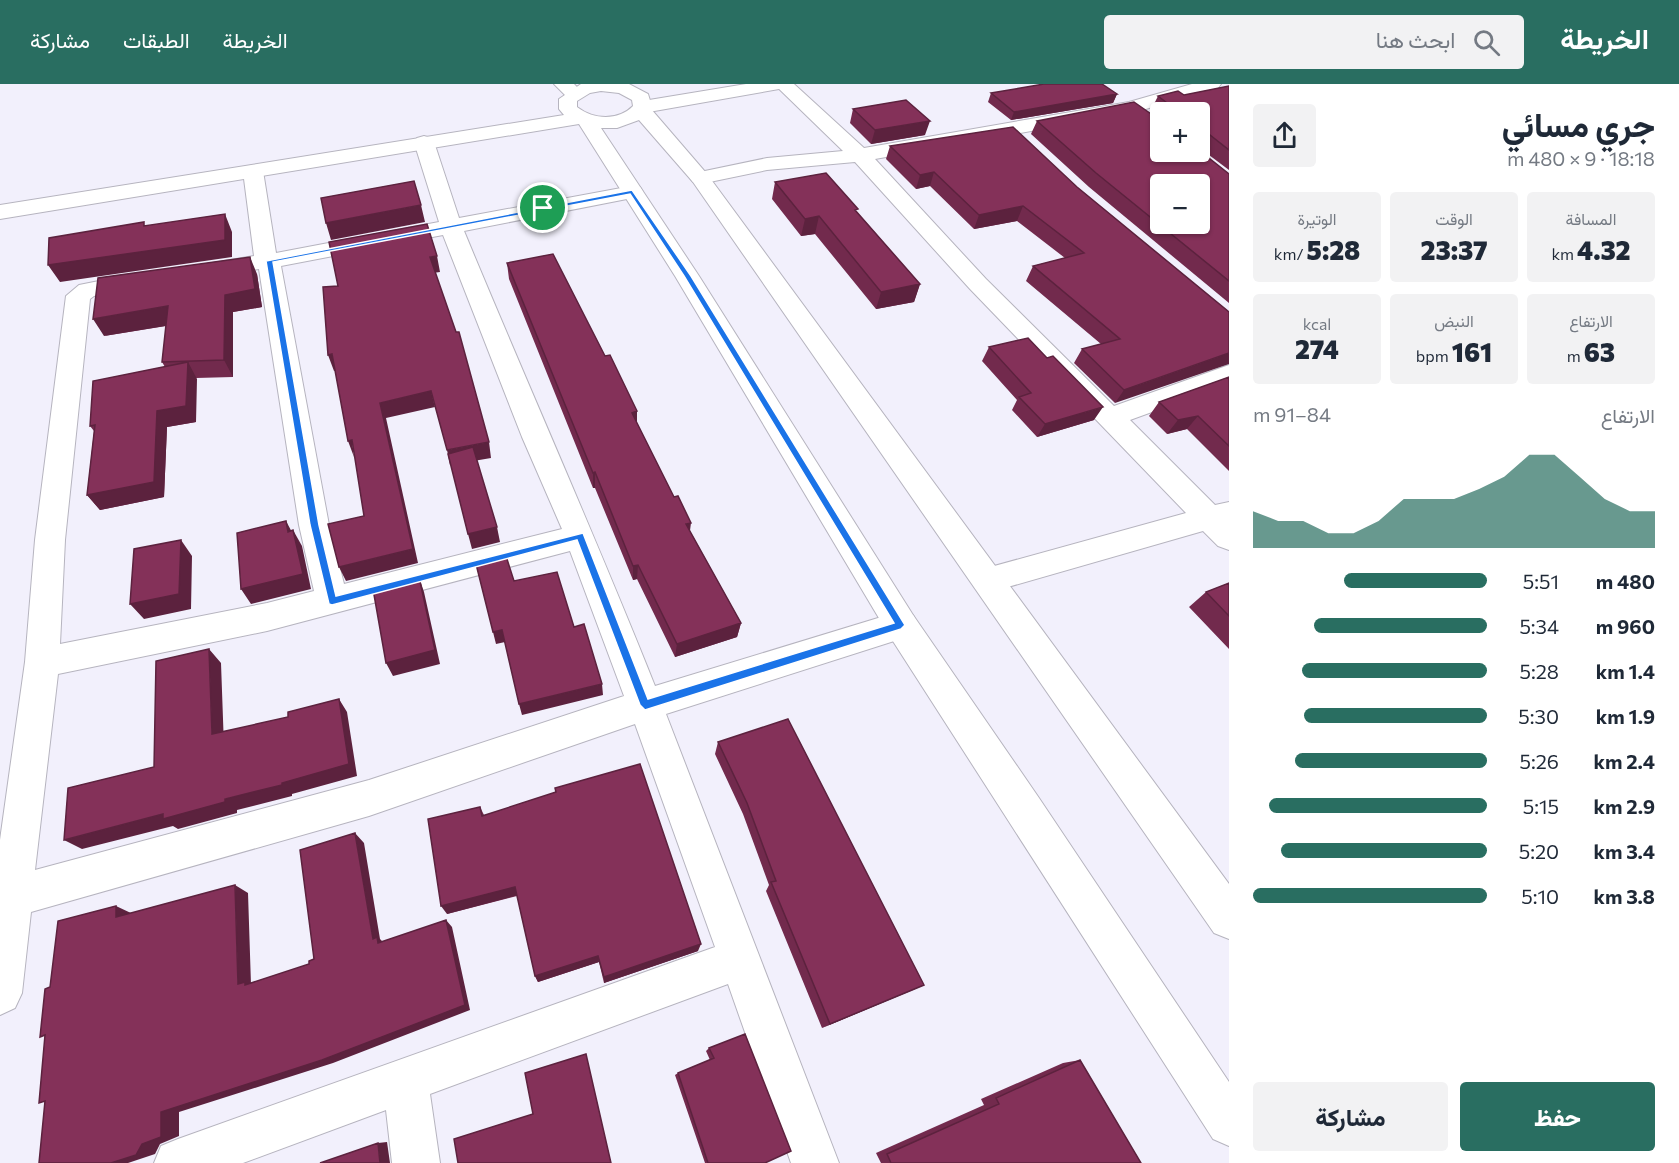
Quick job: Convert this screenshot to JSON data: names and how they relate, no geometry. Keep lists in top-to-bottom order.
{
  "page": {
    "header": "الخريطة",
    "search": "ابحث هنا",
    "nav": ["الخريطة", "الطبقات", "مشاركة"],
    "heading": ["جري مسائي", "18:18 · 9 × 480 m"],
    "map_buttons": ["+", "−"],
    "stats": [
      ["المسافة", "4.32 km"],
      ["الوقت", "23:37"],
      ["الوتيرة", "5:28 /km"],
      ["الارتفاع", "63 m"],
      ["النبض", "161 bpm"],
      ["kcal", "274"]
    ],
    "chart": ["الارتفاع", "84–91 m"],
    "list": [
      {
        "name": "480 m",
        "note": "5:51"
      },
      {
        "name": "960 m",
        "note": "5:34"
      },
      {
        "name": "1.4 km",
        "note": "5:28"
      },
      {
        "name": "1.9 km",
        "note": "5:30"
      },
      {
        "name": "2.4 km",
        "note": "5:26"
      },
      {
        "name": "2.9 km",
        "note": "5:15"
      },
      {
        "name": "3.4 km",
        "note": "5:20"
      },
      {
        "name": "3.8 km",
        "note": "5:10"
      }
    ],
    "buttons": ["حفظ", "مشاركة"]
  }
}
